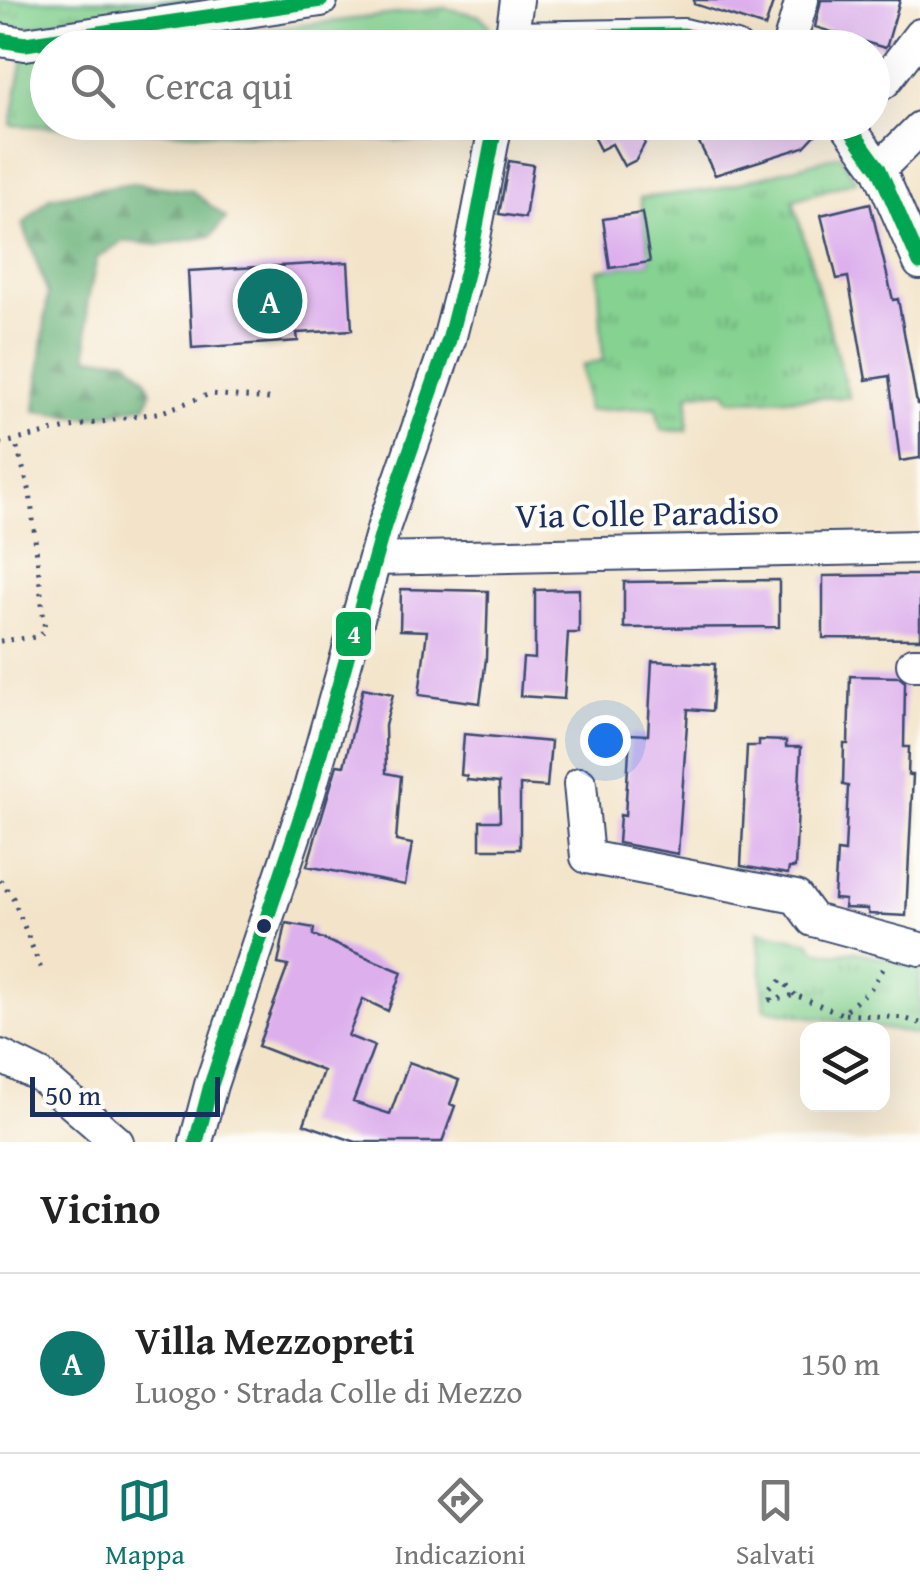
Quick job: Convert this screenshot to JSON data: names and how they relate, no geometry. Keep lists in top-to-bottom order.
{
  "streets": {
    "street": ["Via Colle Paradiso"]
  },
  "lines": ["transit line 4"],
  "scale_bar": "50 m",
  "page": {
    "search": "Cerca qui",
    "pins": "A",
    "scale": "50 m",
    "heading": "Vicino",
    "list": [
      {
        "mark": "A",
        "name": "Villa Mezzopreti",
        "note": "Luogo · Strada Colle di Mezzo",
        "value": "150 m"
      }
    ],
    "nav": ["Mappa", "Indicazioni", "Salvati"]
  }
}
